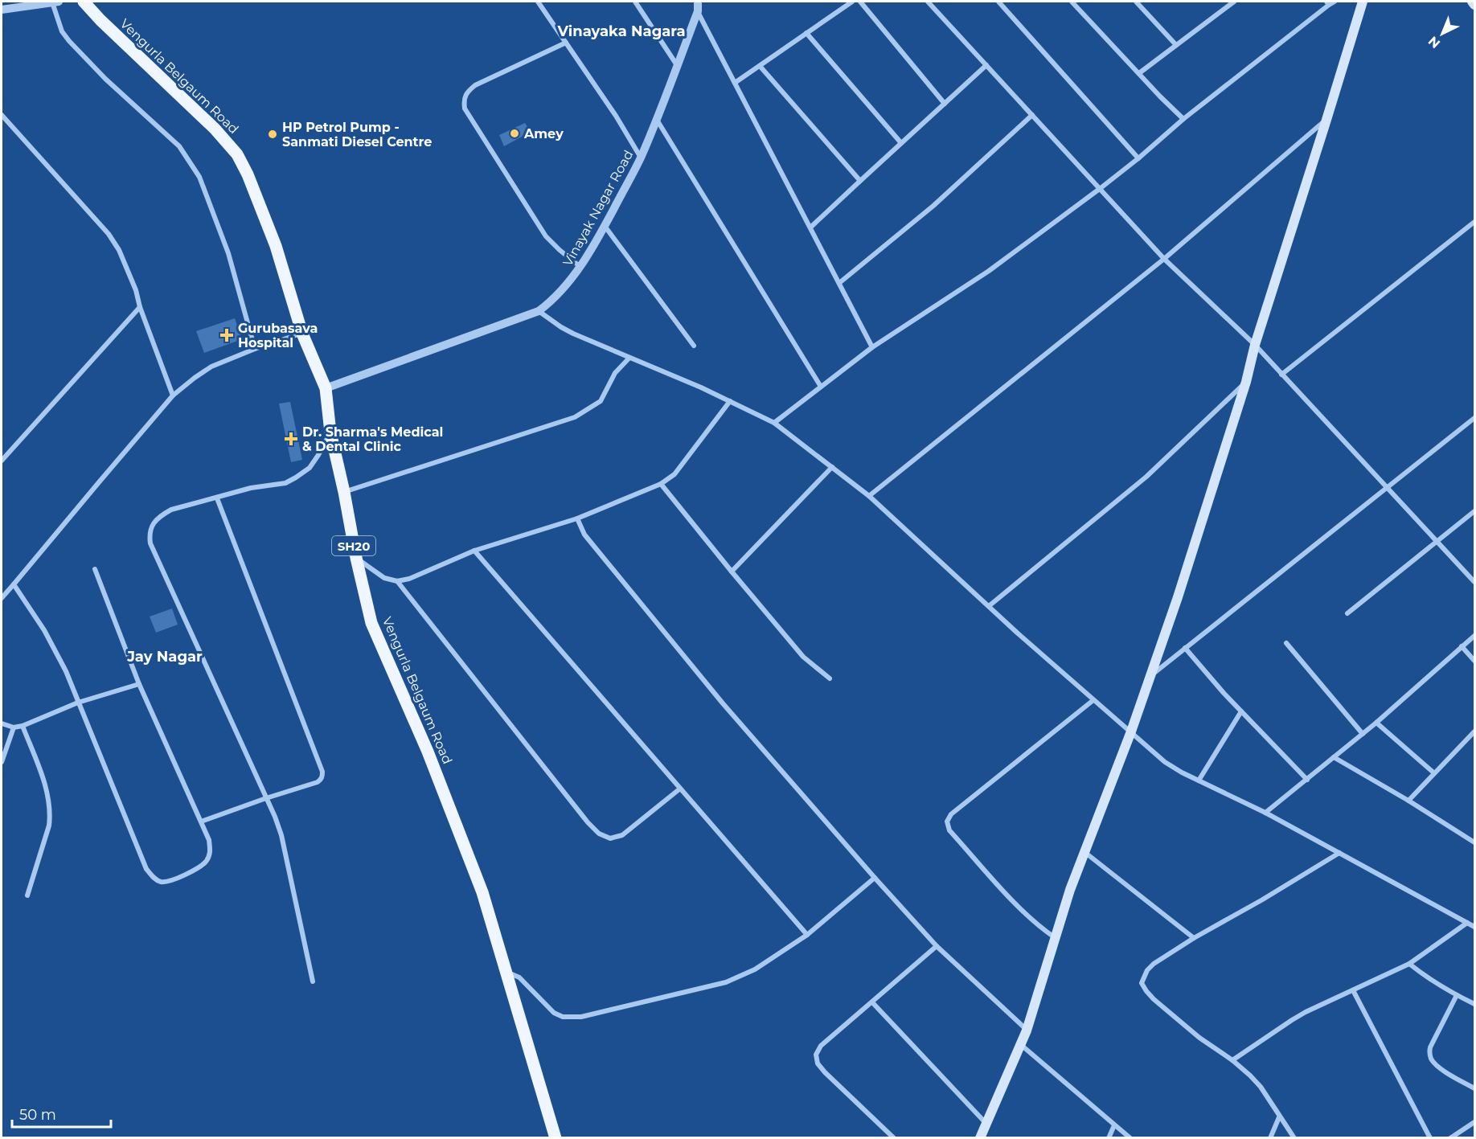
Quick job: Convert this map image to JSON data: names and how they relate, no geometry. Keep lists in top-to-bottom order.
{
  "streets": {
    "main road": ["Vengurla Belgaum Road", "SH20"],
    "street": ["Vinayak Nagar Road"]
  },
  "crossings": [
    ["Vengurla Belgaum Road", "Vinayak Nagar Road"]
  ],
  "districts": ["Vinayaka Nagara", "Jay Nagar"],
  "places": {
    "other": ["Amey", "HP Petrol Pump - Sanmati Diesel Centre"],
    "health": ["Gurubasava Hospital", "Dr. Sharma's Medical & Dental Clinic"]
  },
  "scale_bar": "50 m",
  "north": "bottom left"
}
